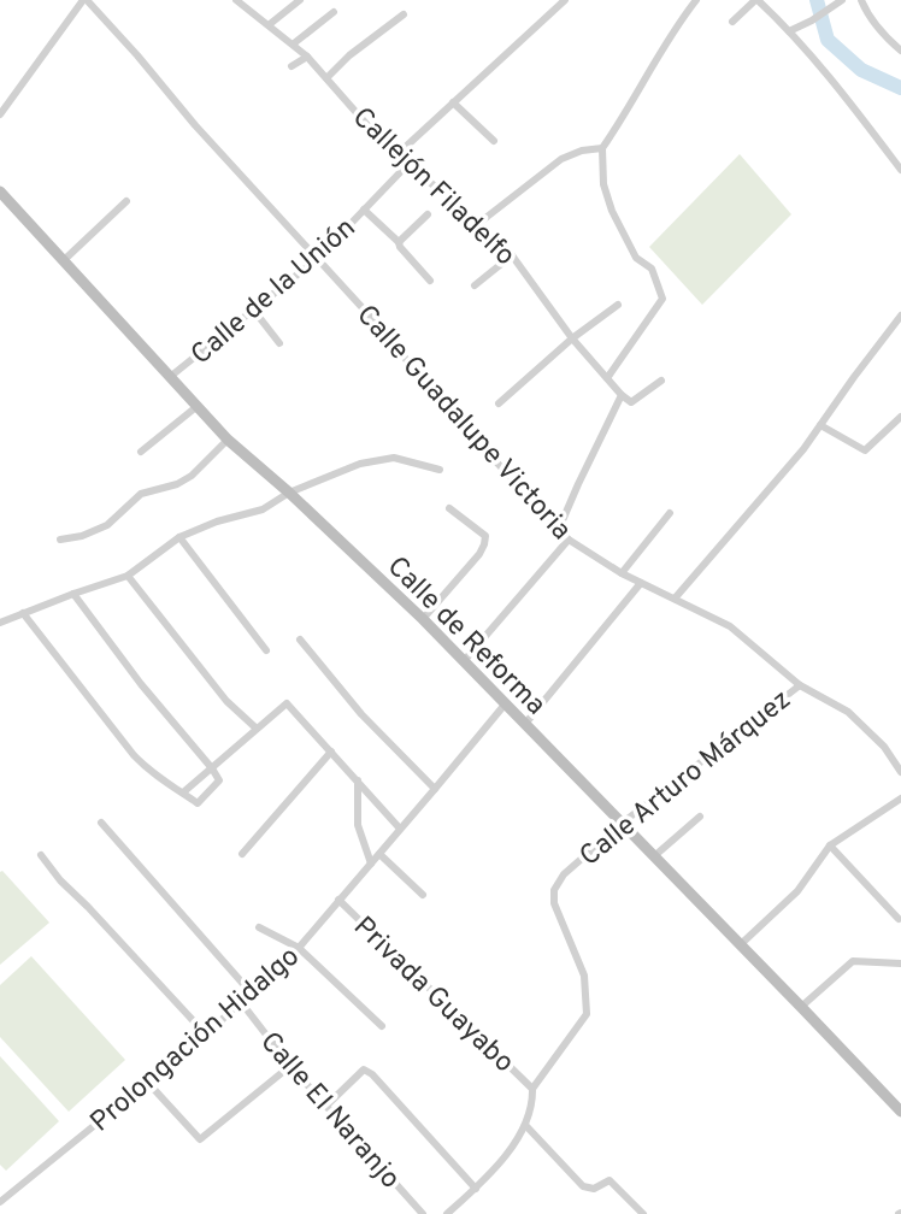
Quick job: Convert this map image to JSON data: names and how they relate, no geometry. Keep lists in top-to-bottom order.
{
  "streets": {
    "main road": ["Calle de Reforma"],
    "street": [
      "Callejón Filadelfo",
      "Calle de la Unión",
      "Calle Guadalupe Victoria",
      "Calle Arturo Márquez",
      "Privada Guayabo",
      "Prolongación Hidalgo",
      "Calle El Naranjo"
    ]
  },
  "crossings": [
    ["Callejón Filadelfo", "Calle de la Unión"],
    ["Calle de la Unión", "Calle Guadalupe Victoria"],
    ["Calle de la Unión", "Calle de Reforma"],
    ["Calle Guadalupe Victoria", "Calle Arturo Márquez"],
    ["Calle de Reforma", "Calle Arturo Márquez"],
    ["Calle de Reforma", "Prolongación Hidalgo"],
    ["Calle Arturo Márquez", "Privada Guayabo"],
    ["Privada Guayabo", "Prolongación Hidalgo"],
    ["Prolongación Hidalgo", "Calle El Naranjo"]
  ]
}
